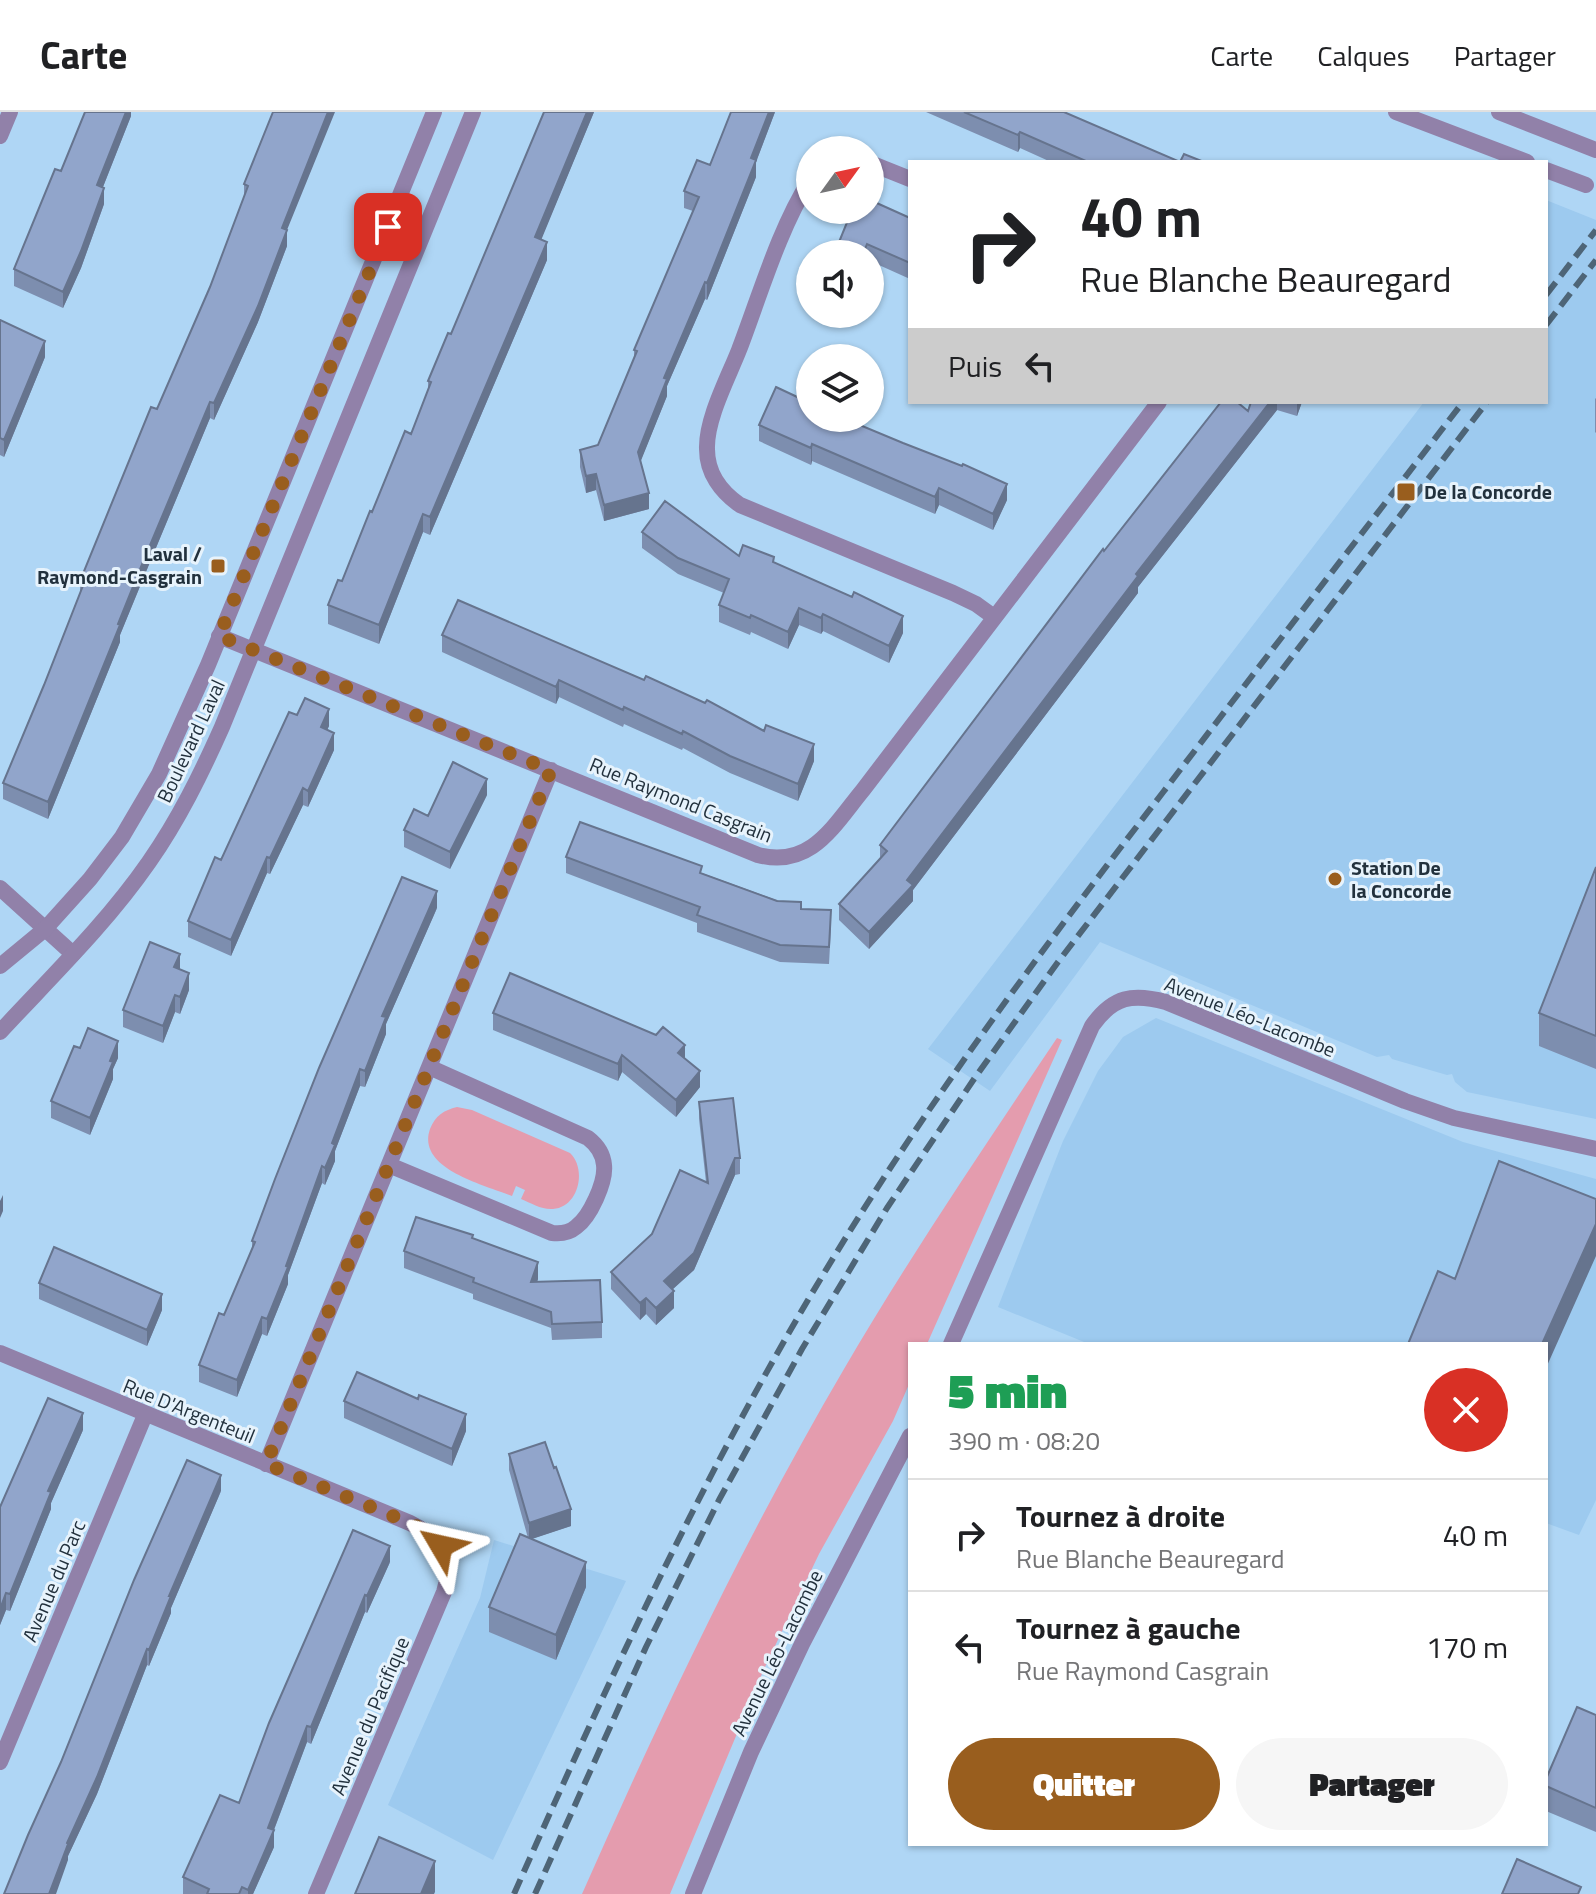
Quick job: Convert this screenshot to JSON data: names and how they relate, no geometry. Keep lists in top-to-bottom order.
{
  "streets": {
    "street": [
      "Boulevard Laval",
      "Rue Raymond Casgrain",
      "Avenue Léo-Lacombe",
      "Rue D'Argenteuil",
      "Avenue du Parc",
      "Avenue du Pacifique"
    ]
  },
  "crossings": [
    ["Boulevard Laval", "Rue Raymond Casgrain"],
    ["Rue D'Argenteuil", "Avenue du Parc"],
    ["Rue D'Argenteuil", "Avenue du Pacifique"]
  ],
  "places": {
    "transit": ["De la Concorde", "Laval / Raymond-Casgrain"],
    "other": ["Station De la Concorde"]
  },
  "north": "top right",
  "page": {
    "header": "Carte",
    "nav": ["Carte", "Calques", "Partager"],
    "turn": ["40 m", "Rue Blanche Beauregard"],
    "then": "Puis",
    "heading": ["5 min", "390 m · 08:20"],
    "list": [
      {
        "name": "Tournez à droite",
        "note": "Rue Blanche Beauregard",
        "value": "40 m"
      },
      {
        "name": "Tournez à gauche",
        "note": "Rue Raymond Casgrain",
        "value": "170 m"
      }
    ],
    "buttons": ["Quitter", "Partager"]
  }
}
